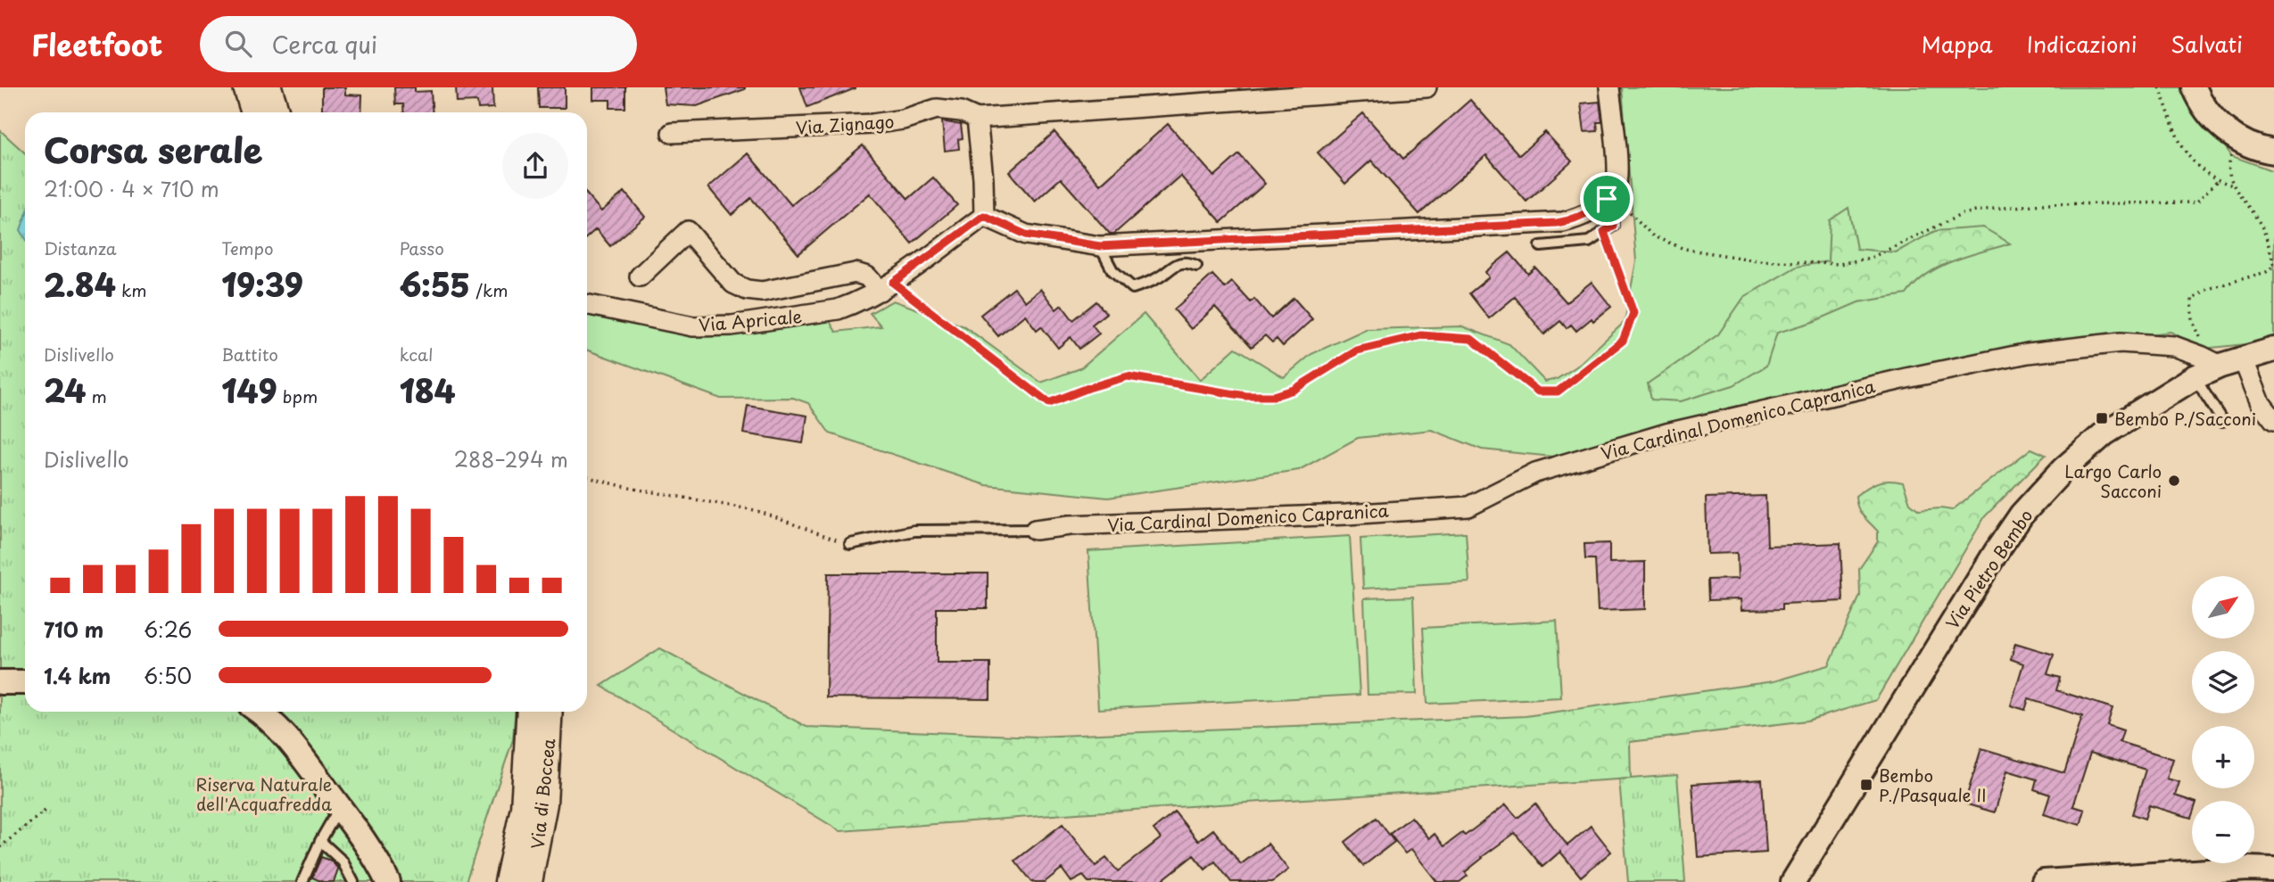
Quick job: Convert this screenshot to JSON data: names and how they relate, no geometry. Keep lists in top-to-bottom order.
{
  "streets": {
    "main road": ["Via di Boccea"],
    "street": [
      "Via Zignago",
      "Via Apricale",
      "Via Cardinal Domenico Capranica",
      "Via Pietro Bembo"
    ]
  },
  "crossings": [
    ["Via Cardinal Domenico Capranica", "Via Pietro Bembo"]
  ],
  "parks": ["Riserva Naturale dell'Acquafredda"],
  "places": {
    "transit": ["Bembo P./Sacconi", "Bembo P./Pasquale II"],
    "other": ["Largo Carlo Sacconi"]
  },
  "north": "top right",
  "page": {
    "header": "Fleetfoot",
    "search": "Cerca qui",
    "nav": ["Mappa", "Indicazioni", "Salvati"],
    "heading": ["Corsa serale", "21:00 · 4 × 710 m"],
    "stats": [
      ["Distanza", "2.84 km"],
      ["Tempo", "19:39"],
      ["Passo", "6:55 /km"],
      ["Dislivello", "24 m"],
      ["Battito", "149 bpm"],
      ["kcal", "184"]
    ],
    "chart": ["Dislivello", "288–294 m"],
    "map_buttons": ["+", "−"],
    "list": [
      {
        "name": "710 m",
        "note": "6:26"
      },
      {
        "name": "1.4 km",
        "note": "6:50"
      }
    ]
  }
}
